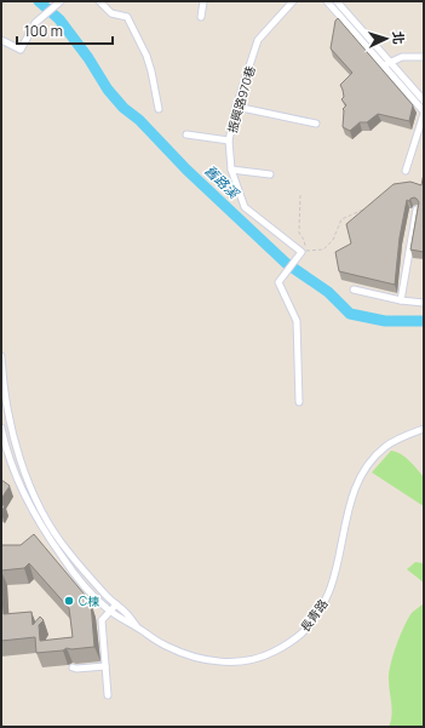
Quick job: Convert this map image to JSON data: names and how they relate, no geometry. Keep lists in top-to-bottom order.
{
  "streets": {
    "street": ["振興路970巷", "長青路"]
  },
  "water": ["舊路溪"],
  "places": ["C棟"],
  "scale_bar": "100 m",
  "north": "right"
}
